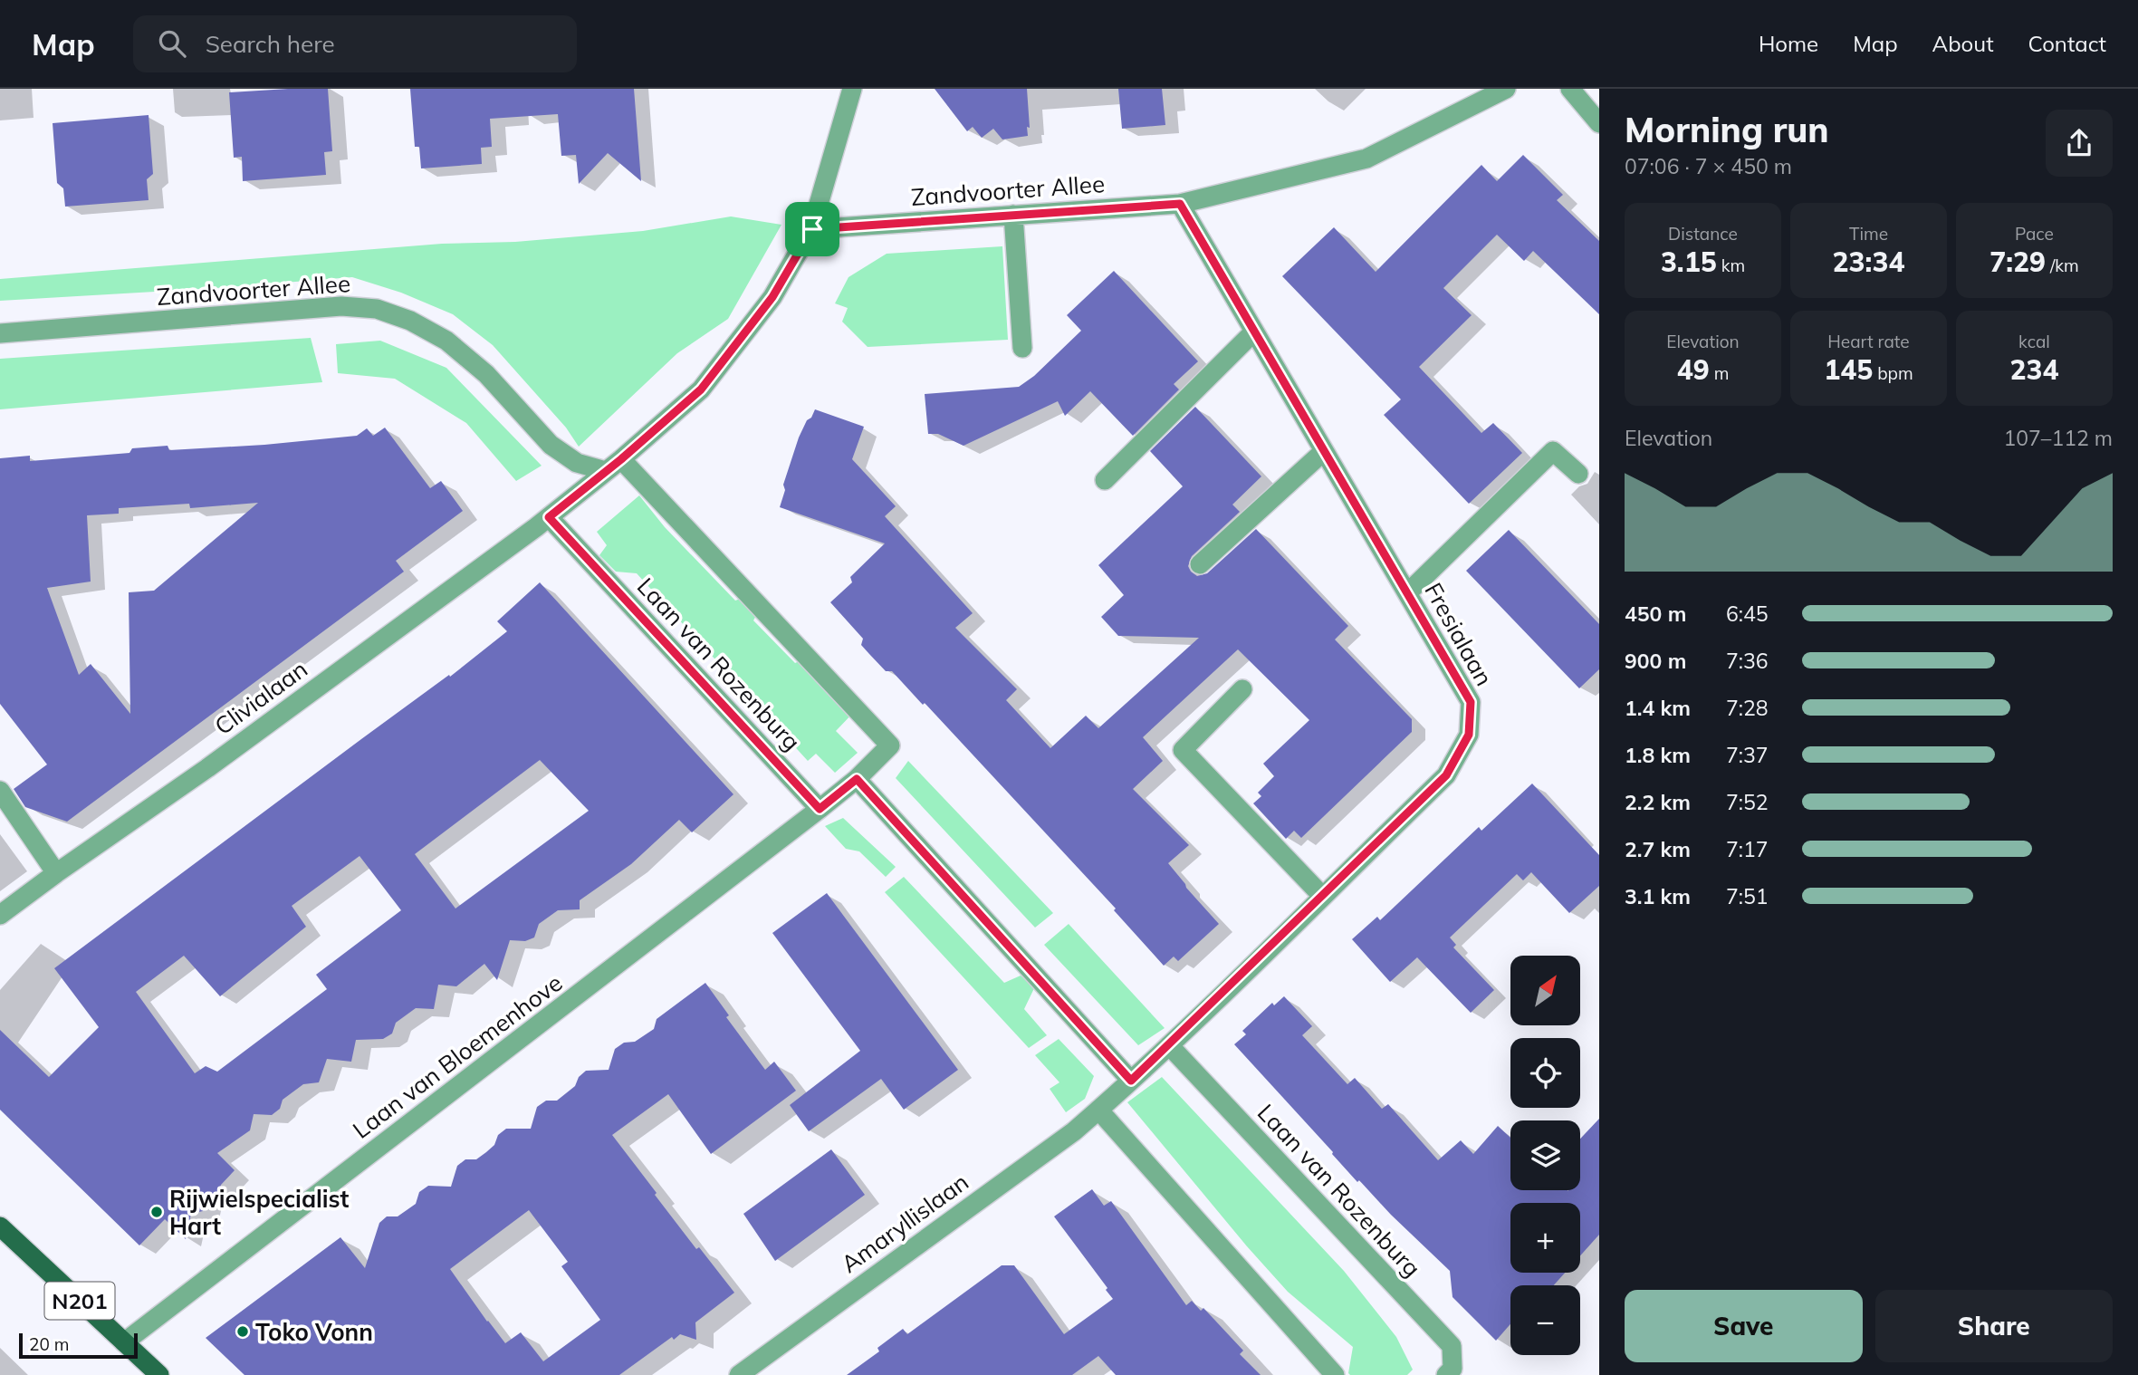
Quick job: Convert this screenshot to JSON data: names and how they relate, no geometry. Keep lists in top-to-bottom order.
{
  "streets": {
    "main road": ["N201"],
    "street": [
      "Zandvoorter Allee",
      "Fresialaan",
      "Laan van Rozenburg",
      "Clivialaan",
      "Laan van Bloemenhove",
      "Amaryllislaan"
    ]
  },
  "crossings": [
    ["Zandvoorter Allee", "Fresialaan"],
    ["Fresialaan", "Laan van Rozenburg"],
    ["Fresialaan", "Amaryllislaan"],
    ["Laan van Rozenburg", "Clivialaan"],
    ["Laan van Rozenburg", "Laan van Bloemenhove"],
    ["Laan van Bloemenhove", "N201"]
  ],
  "places": ["Rijwielspecialist Hart", "Toko Vonn"],
  "scale_bar": "20 m",
  "north": "top right",
  "page": {
    "header": "Map",
    "search": "Search here",
    "nav": [
      "Home",
      "Map",
      "About",
      "Contact"
    ],
    "heading": ["Morning run", "07:06 · 7 × 450 m"],
    "stats": [
      ["Distance", "3.15 km"],
      ["Time", "23:34"],
      ["Pace", "7:29 /km"],
      ["Elevation", "49 m"],
      ["Heart rate", "145 bpm"],
      ["kcal", "234"]
    ],
    "chart": ["Elevation", "107–112 m"],
    "list": [
      {
        "name": "450 m",
        "note": "6:45"
      },
      {
        "name": "900 m",
        "note": "7:36"
      },
      {
        "name": "1.4 km",
        "note": "7:28"
      },
      {
        "name": "1.8 km",
        "note": "7:37"
      },
      {
        "name": "2.2 km",
        "note": "7:52"
      },
      {
        "name": "2.7 km",
        "note": "7:17"
      },
      {
        "name": "3.1 km",
        "note": "7:51"
      }
    ],
    "map_buttons": ["+", "−"],
    "buttons": ["Save", "Share"],
    "scale": "20 m"
  }
}
